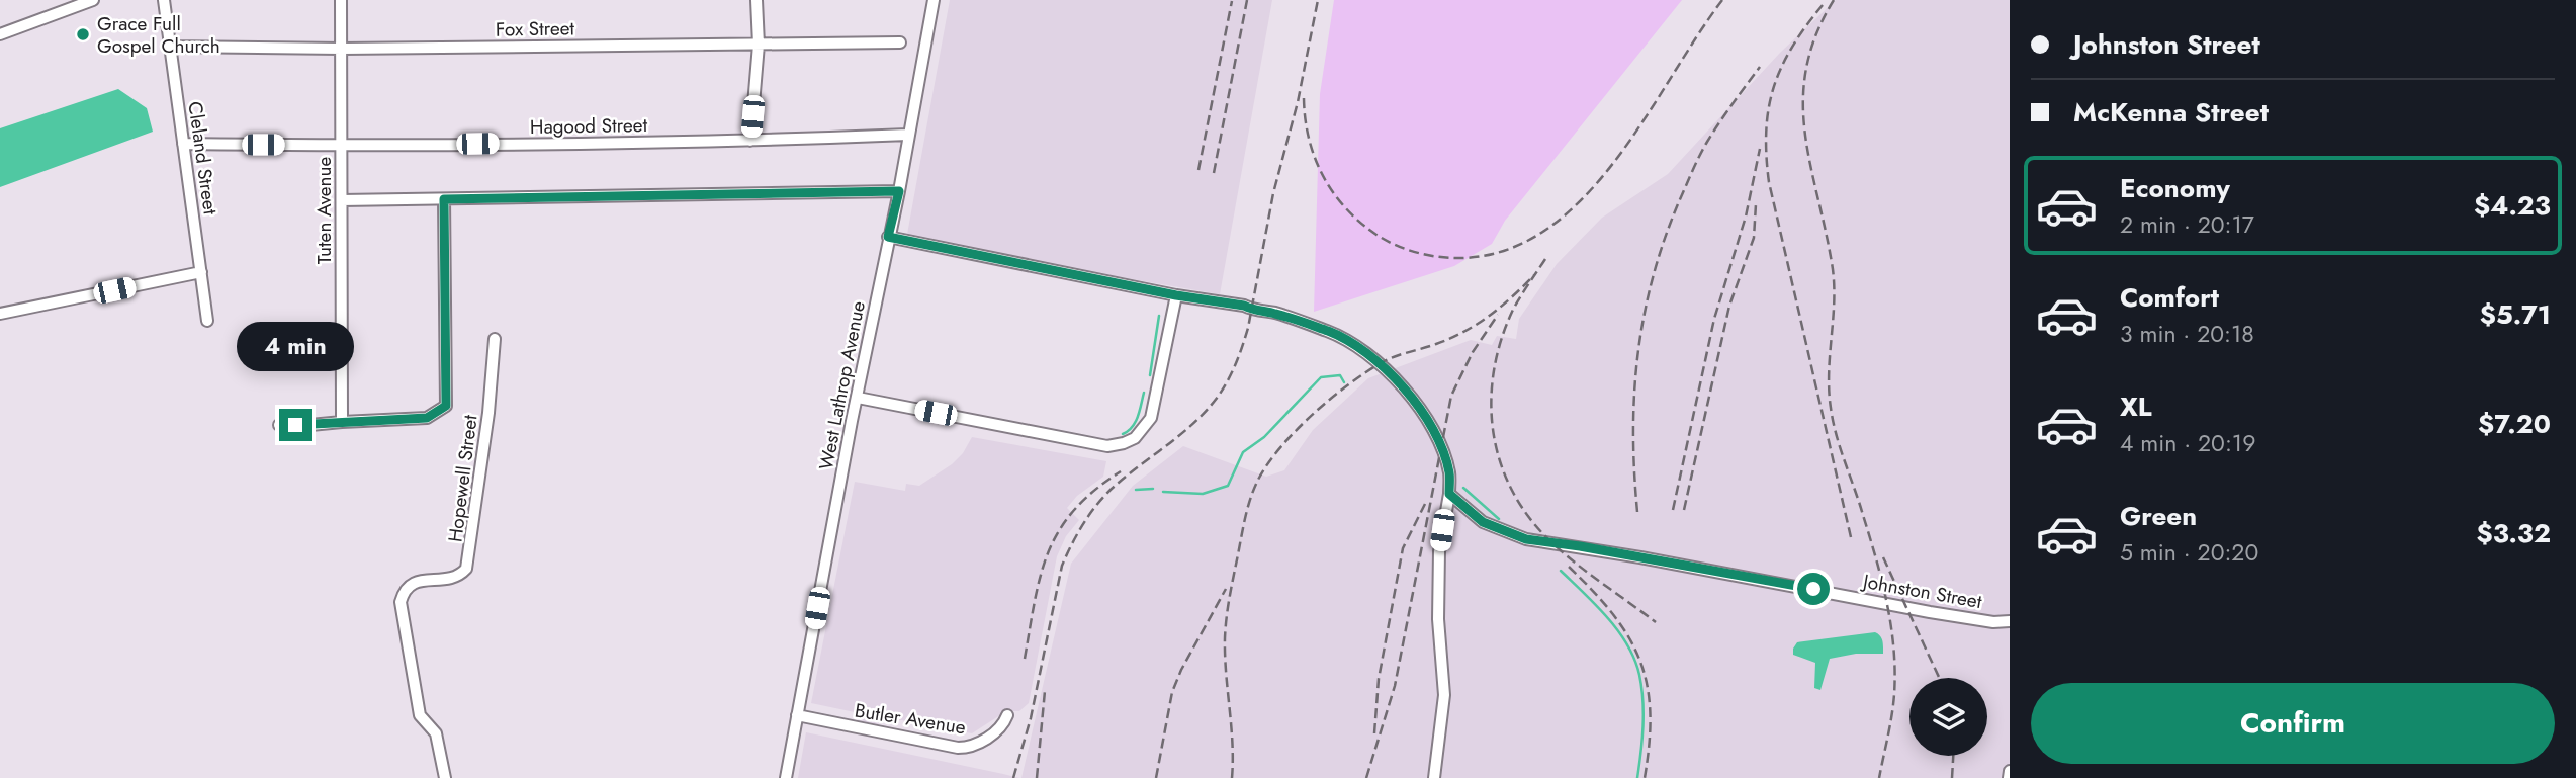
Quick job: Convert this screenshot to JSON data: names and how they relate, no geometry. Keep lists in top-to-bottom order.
{
  "streets": {
    "street": [
      "Fox Street",
      "Hagood Street",
      "Cleland Street",
      "Tuten Avenue",
      "West Lathrop Avenue",
      "Hopewell Street",
      "Johnston Street",
      "Butler Avenue"
    ]
  },
  "crossings": [
    ["Fox Street", "Cleland Street"],
    ["Fox Street", "Tuten Avenue"],
    ["Hagood Street", "Cleland Street"],
    ["Hagood Street", "Tuten Avenue"],
    ["Hagood Street", "West Lathrop Avenue"],
    ["Tuten Avenue", "Hopewell Street"],
    ["West Lathrop Avenue", "Butler Avenue"]
  ],
  "places": ["Grace Full Gospel Church"],
  "page": {
    "banner": ["Johnston Street", "McKenna Street"],
    "list": [
      {
        "name": "Economy",
        "note": "2 min · 20:17",
        "value": "$4.23"
      },
      {
        "name": "Comfort",
        "note": "3 min · 20:18",
        "value": "$5.71"
      },
      {
        "name": "XL",
        "note": "4 min · 20:19",
        "value": "$7.20"
      },
      {
        "name": "Green",
        "note": "5 min · 20:20",
        "value": "$3.32"
      }
    ],
    "bubble": "4 min",
    "buttons": "Confirm"
  }
}
